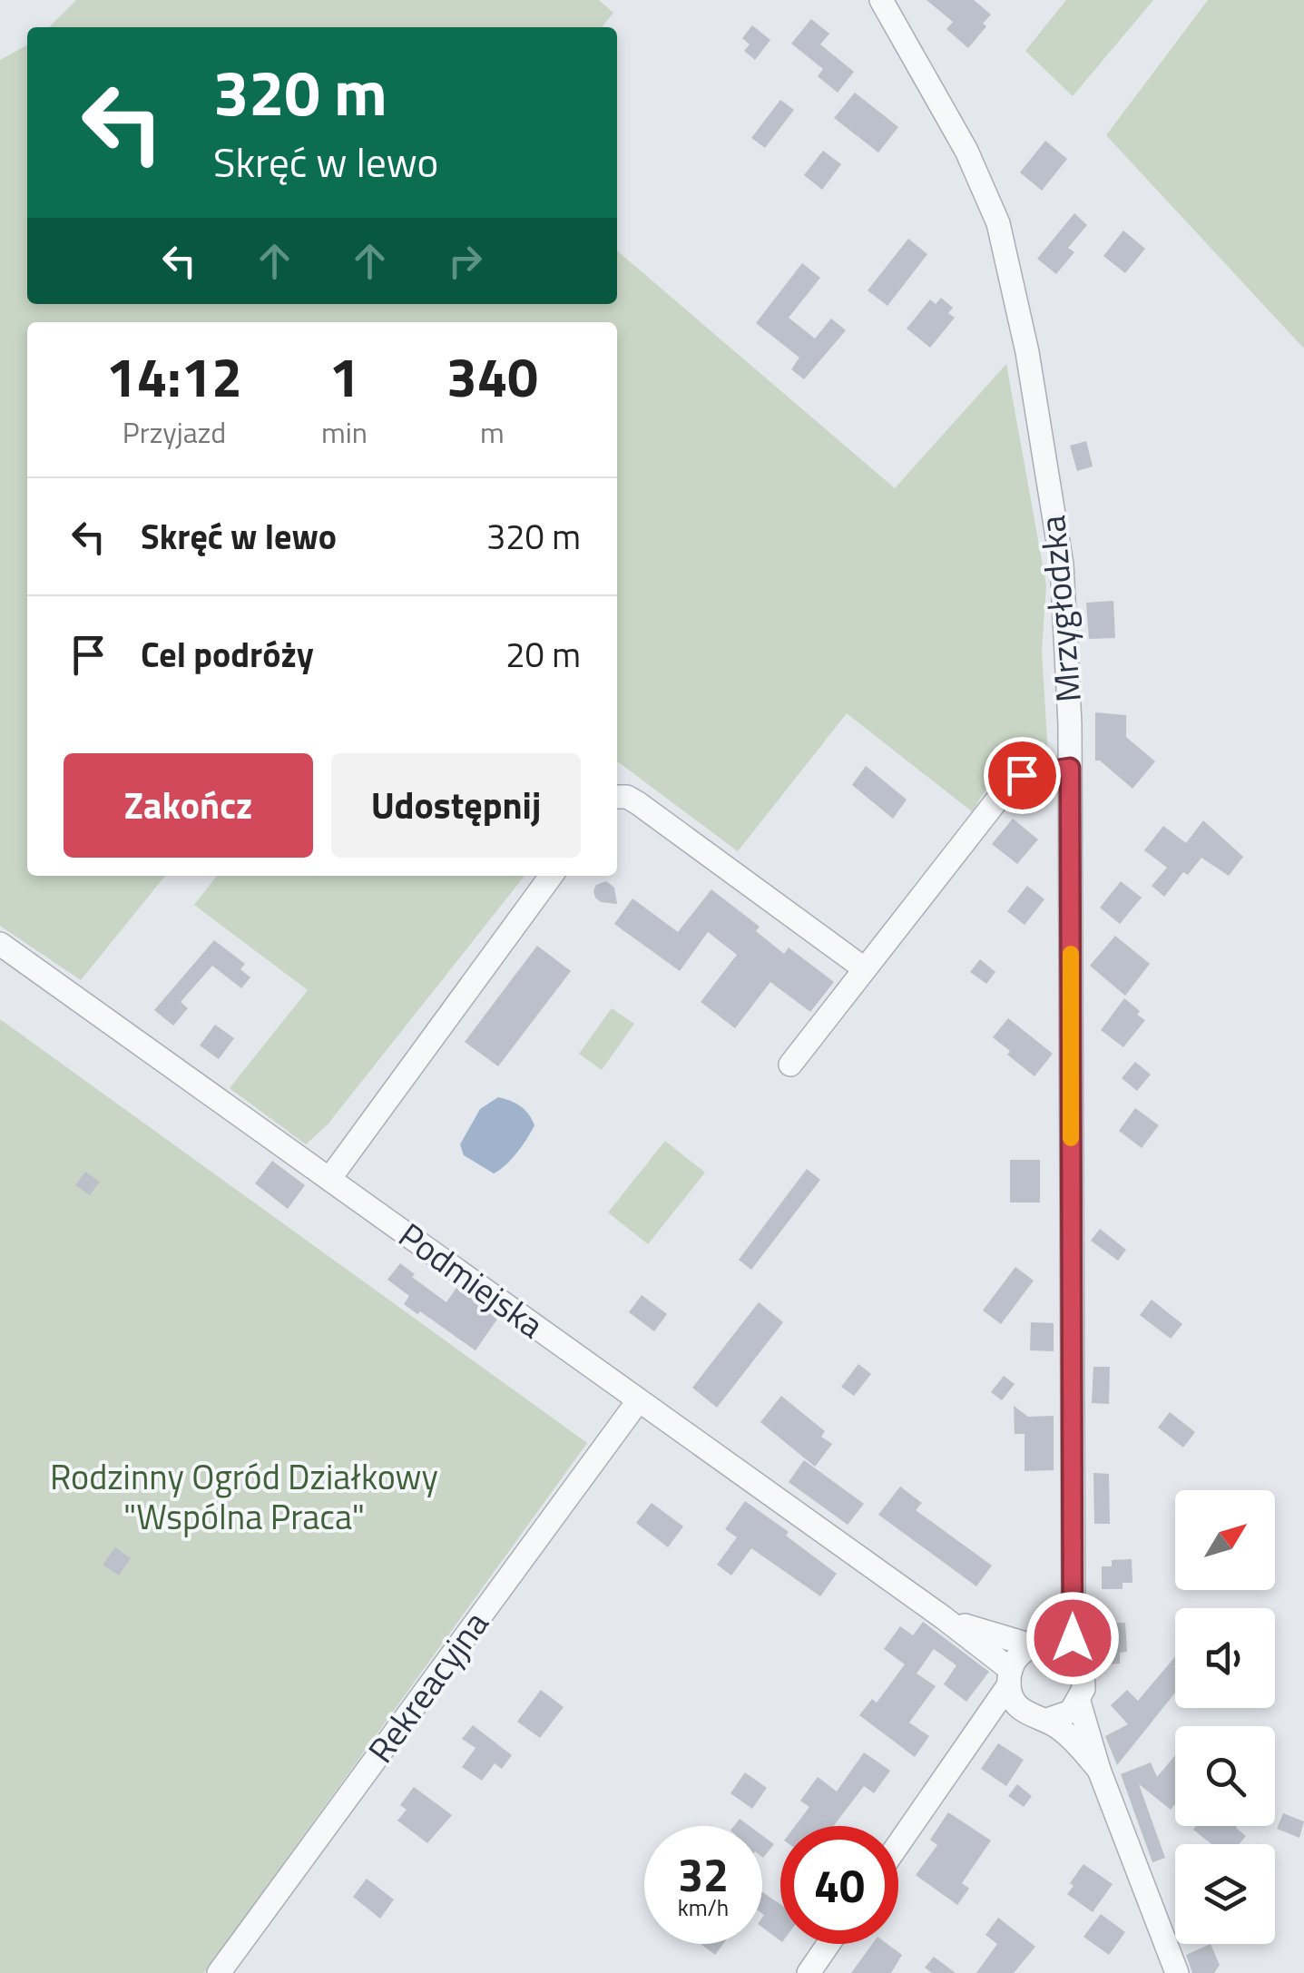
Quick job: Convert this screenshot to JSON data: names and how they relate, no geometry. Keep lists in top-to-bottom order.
{
  "streets": {
    "street": ["Mrzygłodzka", "Podmiejska", "Rekreacyjna"]
  },
  "crossings": [
    ["Mrzygłodzka", "Podmiejska"],
    ["Podmiejska", "Rekreacyjna"]
  ],
  "parks": ["Rodzinny Ogród Działkowy \"Wspólna Praca\""],
  "north": "top right",
  "page": {
    "turn": ["320 m", "Skręć w lewo"],
    "eta": [
      "14:12",
      "Przyjazd",
      "1",
      "min",
      "340",
      "m"
    ],
    "list": [
      {
        "name": "Skręć w lewo",
        "value": "320 m"
      },
      {
        "name": "Cel podróży",
        "value": "20 m"
      }
    ],
    "buttons": ["Zakończ", "Udostępnij"],
    "speed": "32 km/h",
    "limit": "40"
  }
}
